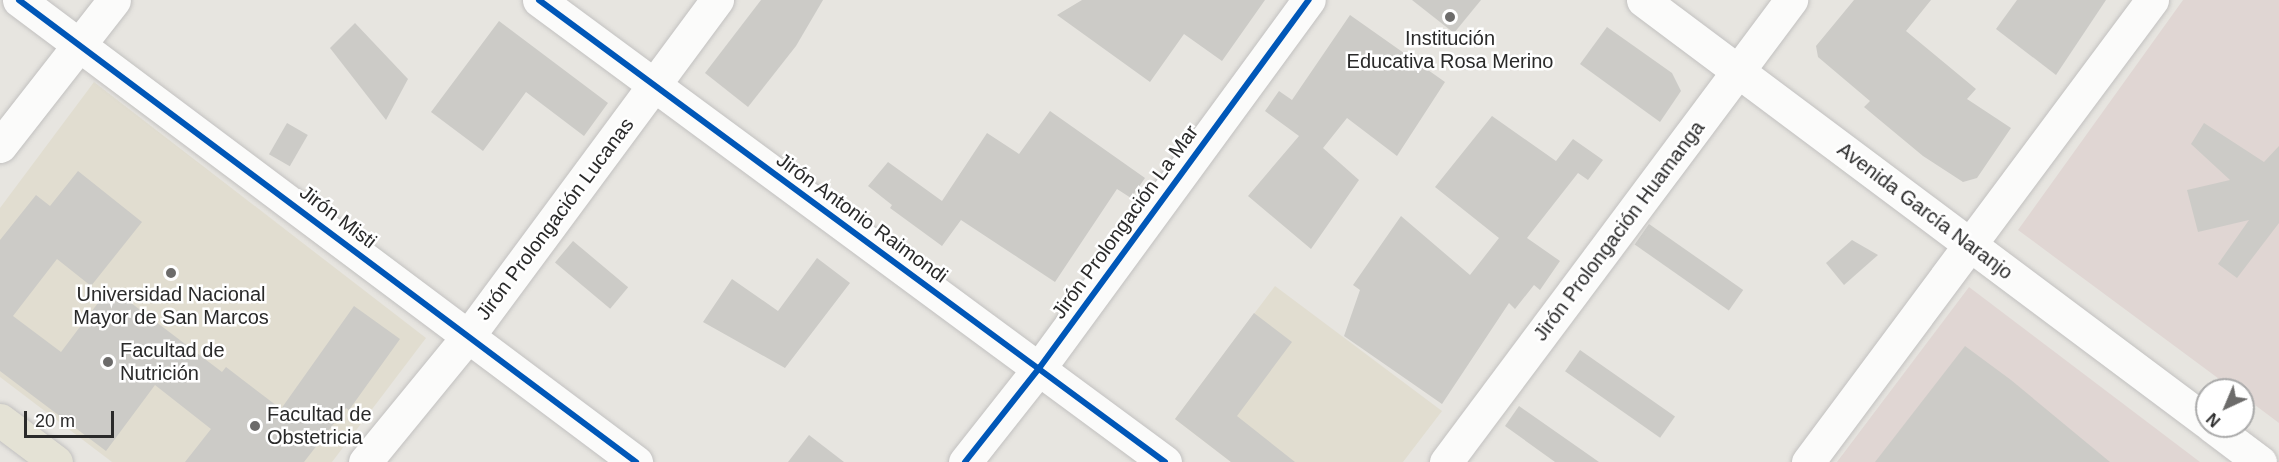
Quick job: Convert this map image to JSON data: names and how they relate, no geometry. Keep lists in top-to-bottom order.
{
  "streets": {
    "street": [
      "Avenida García Naranjo",
      "Jirón Misti",
      "Jirón Antonio Raimondi",
      "Jirón Prolongación Lucanas",
      "Jirón Prolongación La Mar",
      "Jirón Prolongación Huamanga"
    ]
  },
  "crossings": [
    ["Avenida García Naranjo", "Jirón Prolongación Huamanga"],
    ["Jirón Misti", "Jirón Prolongación Lucanas"],
    ["Jirón Antonio Raimondi", "Jirón Prolongación Lucanas"],
    ["Jirón Antonio Raimondi", "Jirón Prolongación La Mar"]
  ],
  "places": [
    "Institución Educativa Rosa Merino",
    "Universidad Nacional Mayor de San Marcos",
    "Facultad de Nutrición",
    "Facultad de Obstetricia"
  ],
  "scale_bar": "20 m",
  "north": "bottom left"
}
